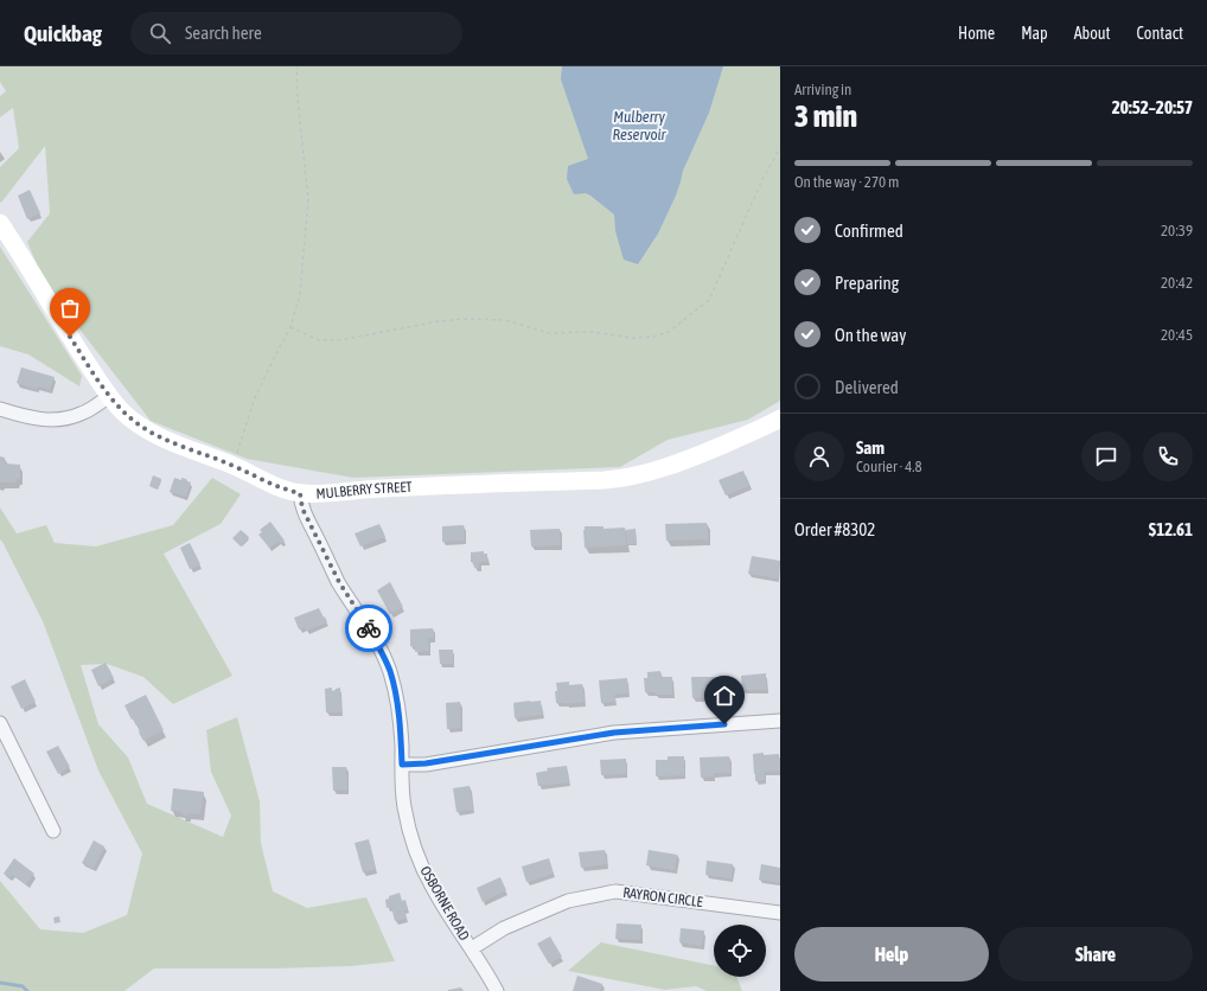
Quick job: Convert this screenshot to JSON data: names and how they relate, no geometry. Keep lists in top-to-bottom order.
{
  "streets": {
    "street": ["MULBERRY STREET", "RAYRON CIRCLE", "OSBORNE ROAD"]
  },
  "crossings": [
    ["MULBERRY STREET", "OSBORNE ROAD"],
    ["RAYRON CIRCLE", "OSBORNE ROAD"]
  ],
  "water": ["Mulberry Reservoir"],
  "page": {
    "header": "Quickbag",
    "search": "Search here",
    "nav": [
      "Home",
      "Map",
      "About",
      "Contact"
    ],
    "heading": ["3 min", "Arriving in", "20:52–20:57"],
    "panel": [
      "Sam",
      "Courier · 4.8",
      "Order #8302",
      "$12.61"
    ],
    "bar": "On the way · 270 m",
    "list": [
      ["Confirmed", "20:39"],
      ["Preparing", "20:42"],
      ["On the way", "20:45"],
      "Delivered"
    ],
    "buttons": ["Help", "Share"]
  }
}
